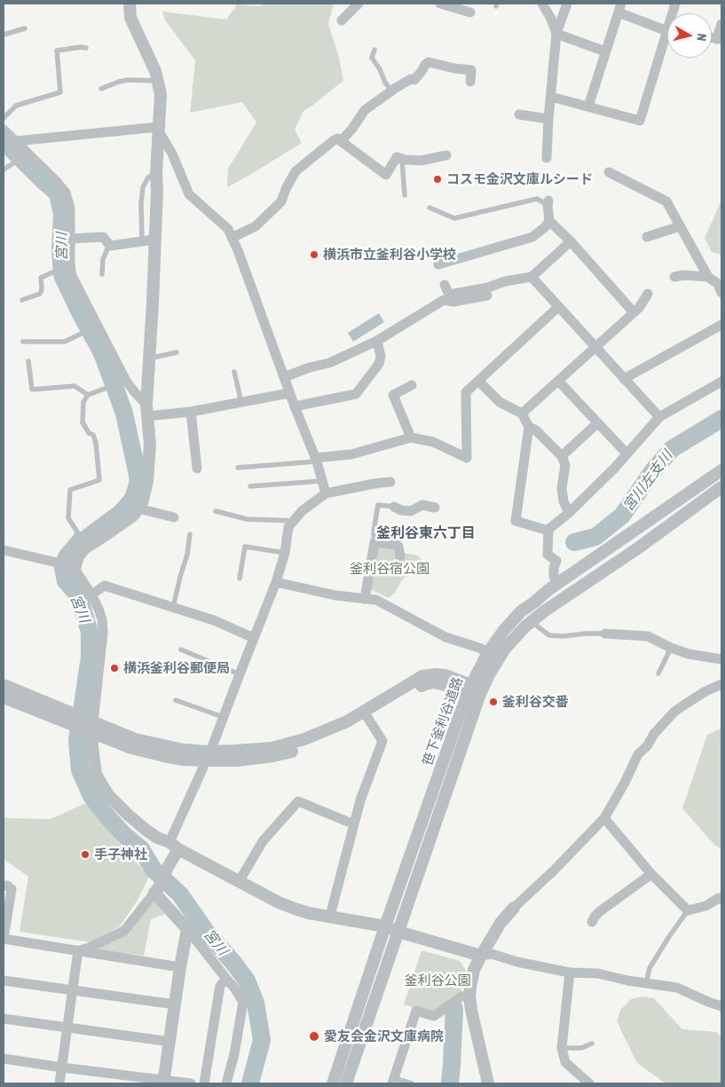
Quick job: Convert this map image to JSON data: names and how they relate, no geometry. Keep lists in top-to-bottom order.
{
  "streets": {
    "street": ["笹下釜利谷道路"]
  },
  "districts": ["釜利谷東六丁目"],
  "water": ["宮川", "宮川左支川"],
  "parks": ["釜利谷宿公園", "釜利谷公園"],
  "places": [
    "コスモ金沢文庫ルシード",
    "横浜市立釜利谷小学校",
    "横浜釜利谷郵便局",
    "釜利谷交番",
    "手子神社",
    "愛友会金沢文庫病院"
  ],
  "north": "right"
}
